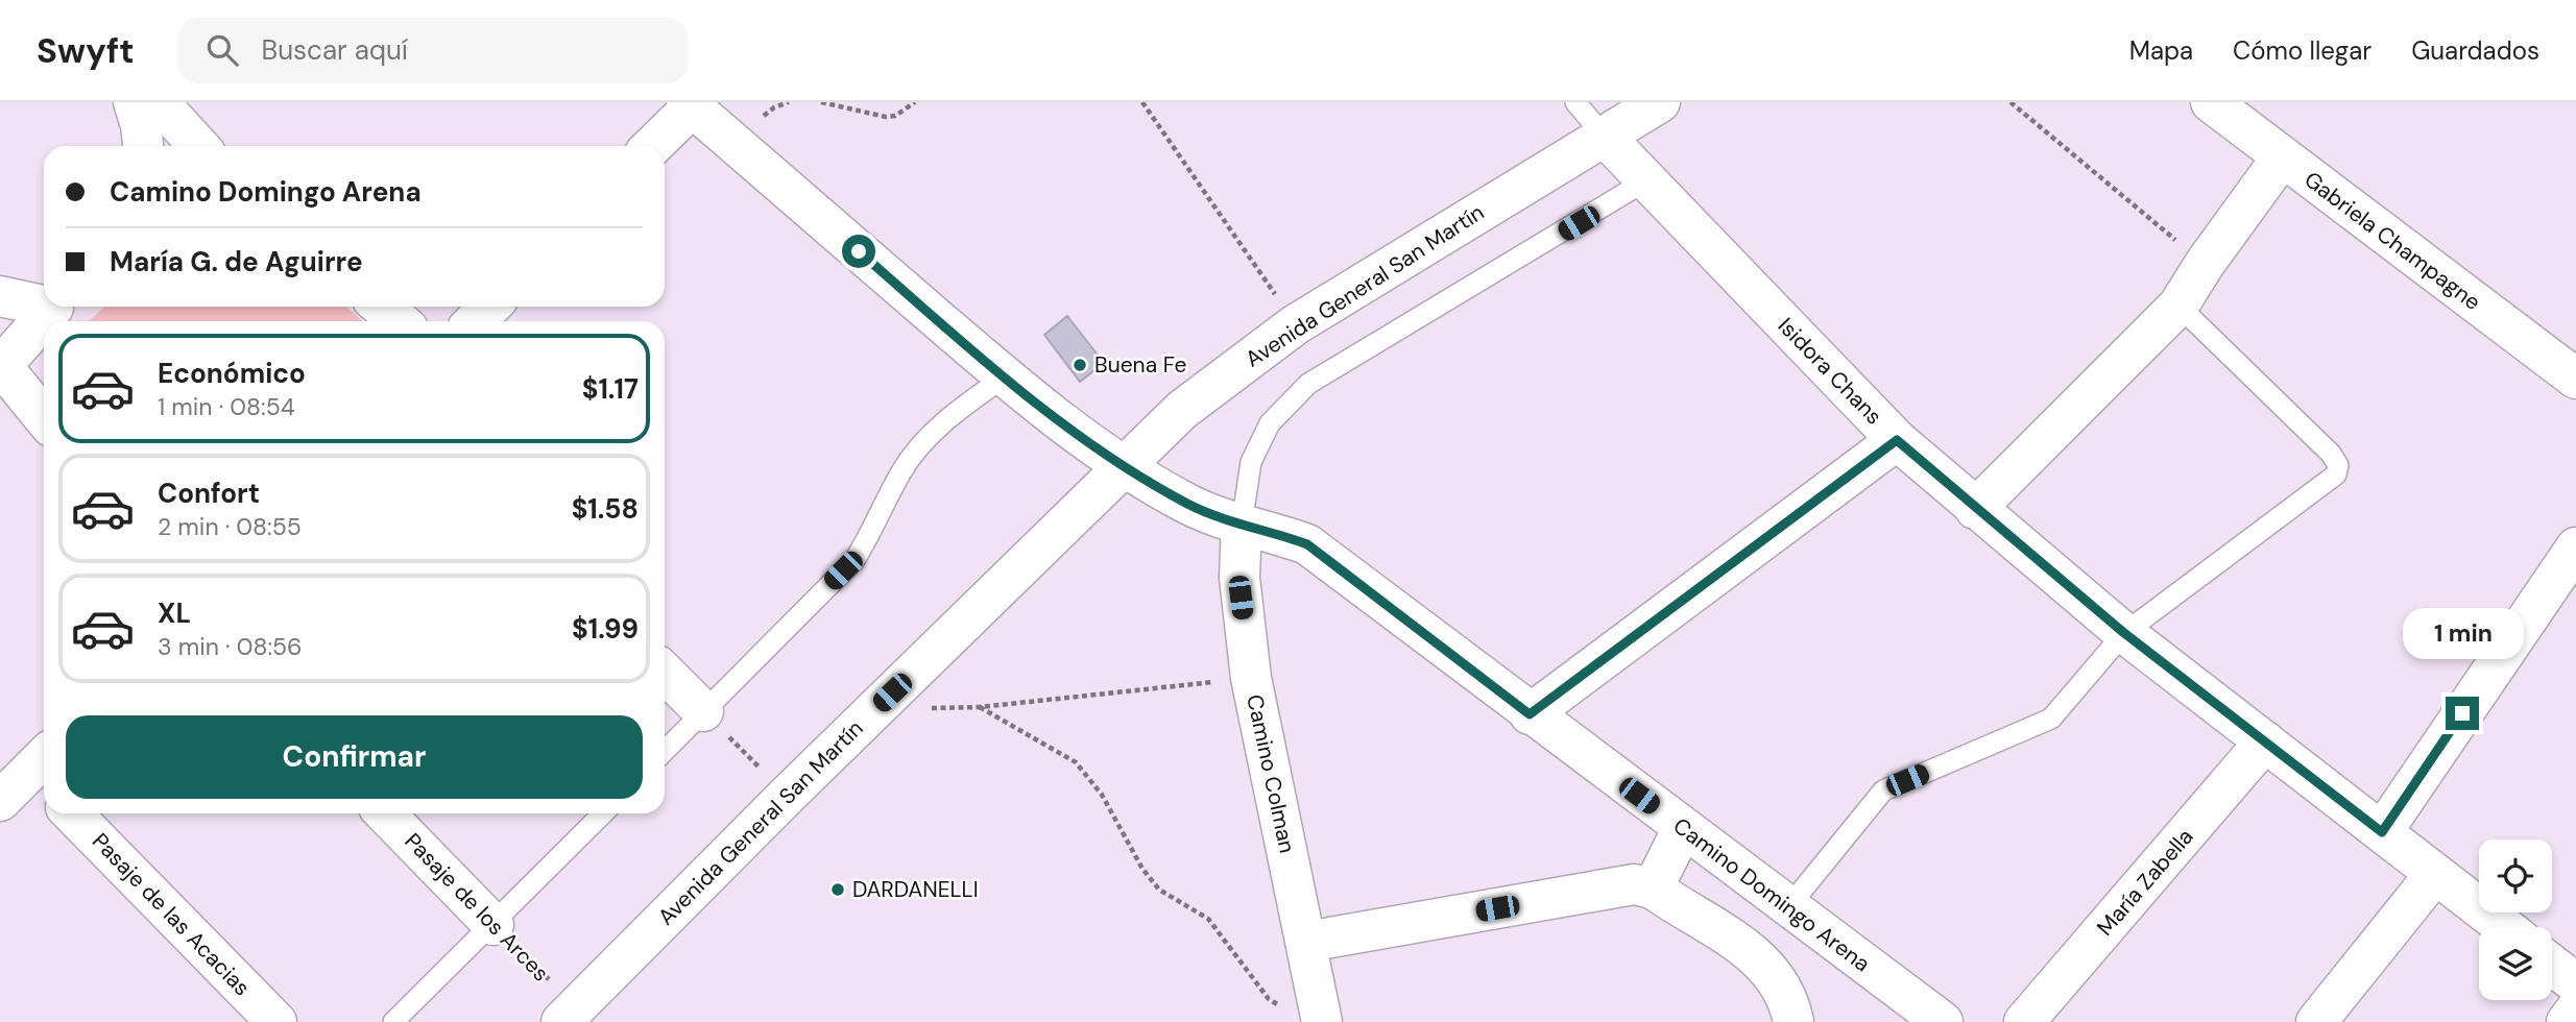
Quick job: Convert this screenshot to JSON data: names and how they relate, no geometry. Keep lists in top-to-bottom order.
{
  "streets": {
    "street": [
      "Gabriela Champagne",
      "Avenida General San Martín",
      "Isidora Chans",
      "Camino Colman",
      "María Zabella",
      "Camino Domingo Arena",
      "Pasaje de los Arces",
      "Pasaje de las Acacias"
    ]
  },
  "crossings": [
    ["Avenida General San Martín", "Isidora Chans"],
    ["Avenida General San Martín", "Camino Domingo Arena"],
    ["Avenida General San Martín", "Pasaje de los Arces"],
    ["Isidora Chans", "María Zabella"],
    ["Camino Colman", "Camino Domingo Arena"]
  ],
  "places": ["Buena Fe", "DARDANELLI"],
  "page": {
    "header": "Swyft",
    "search": "Buscar aquí",
    "nav": ["Mapa", "Cómo llegar", "Guardados"],
    "banner": ["Camino Domingo Arena", "María G. de Aguirre"],
    "list": [
      {
        "name": "Económico",
        "note": "1 min · 08:54",
        "value": "$1.17"
      },
      {
        "name": "Confort",
        "note": "2 min · 08:55",
        "value": "$1.58"
      },
      {
        "name": "XL",
        "note": "3 min · 08:56",
        "value": "$1.99"
      }
    ],
    "bubble": "1 min",
    "buttons": "Confirmar"
  }
}
